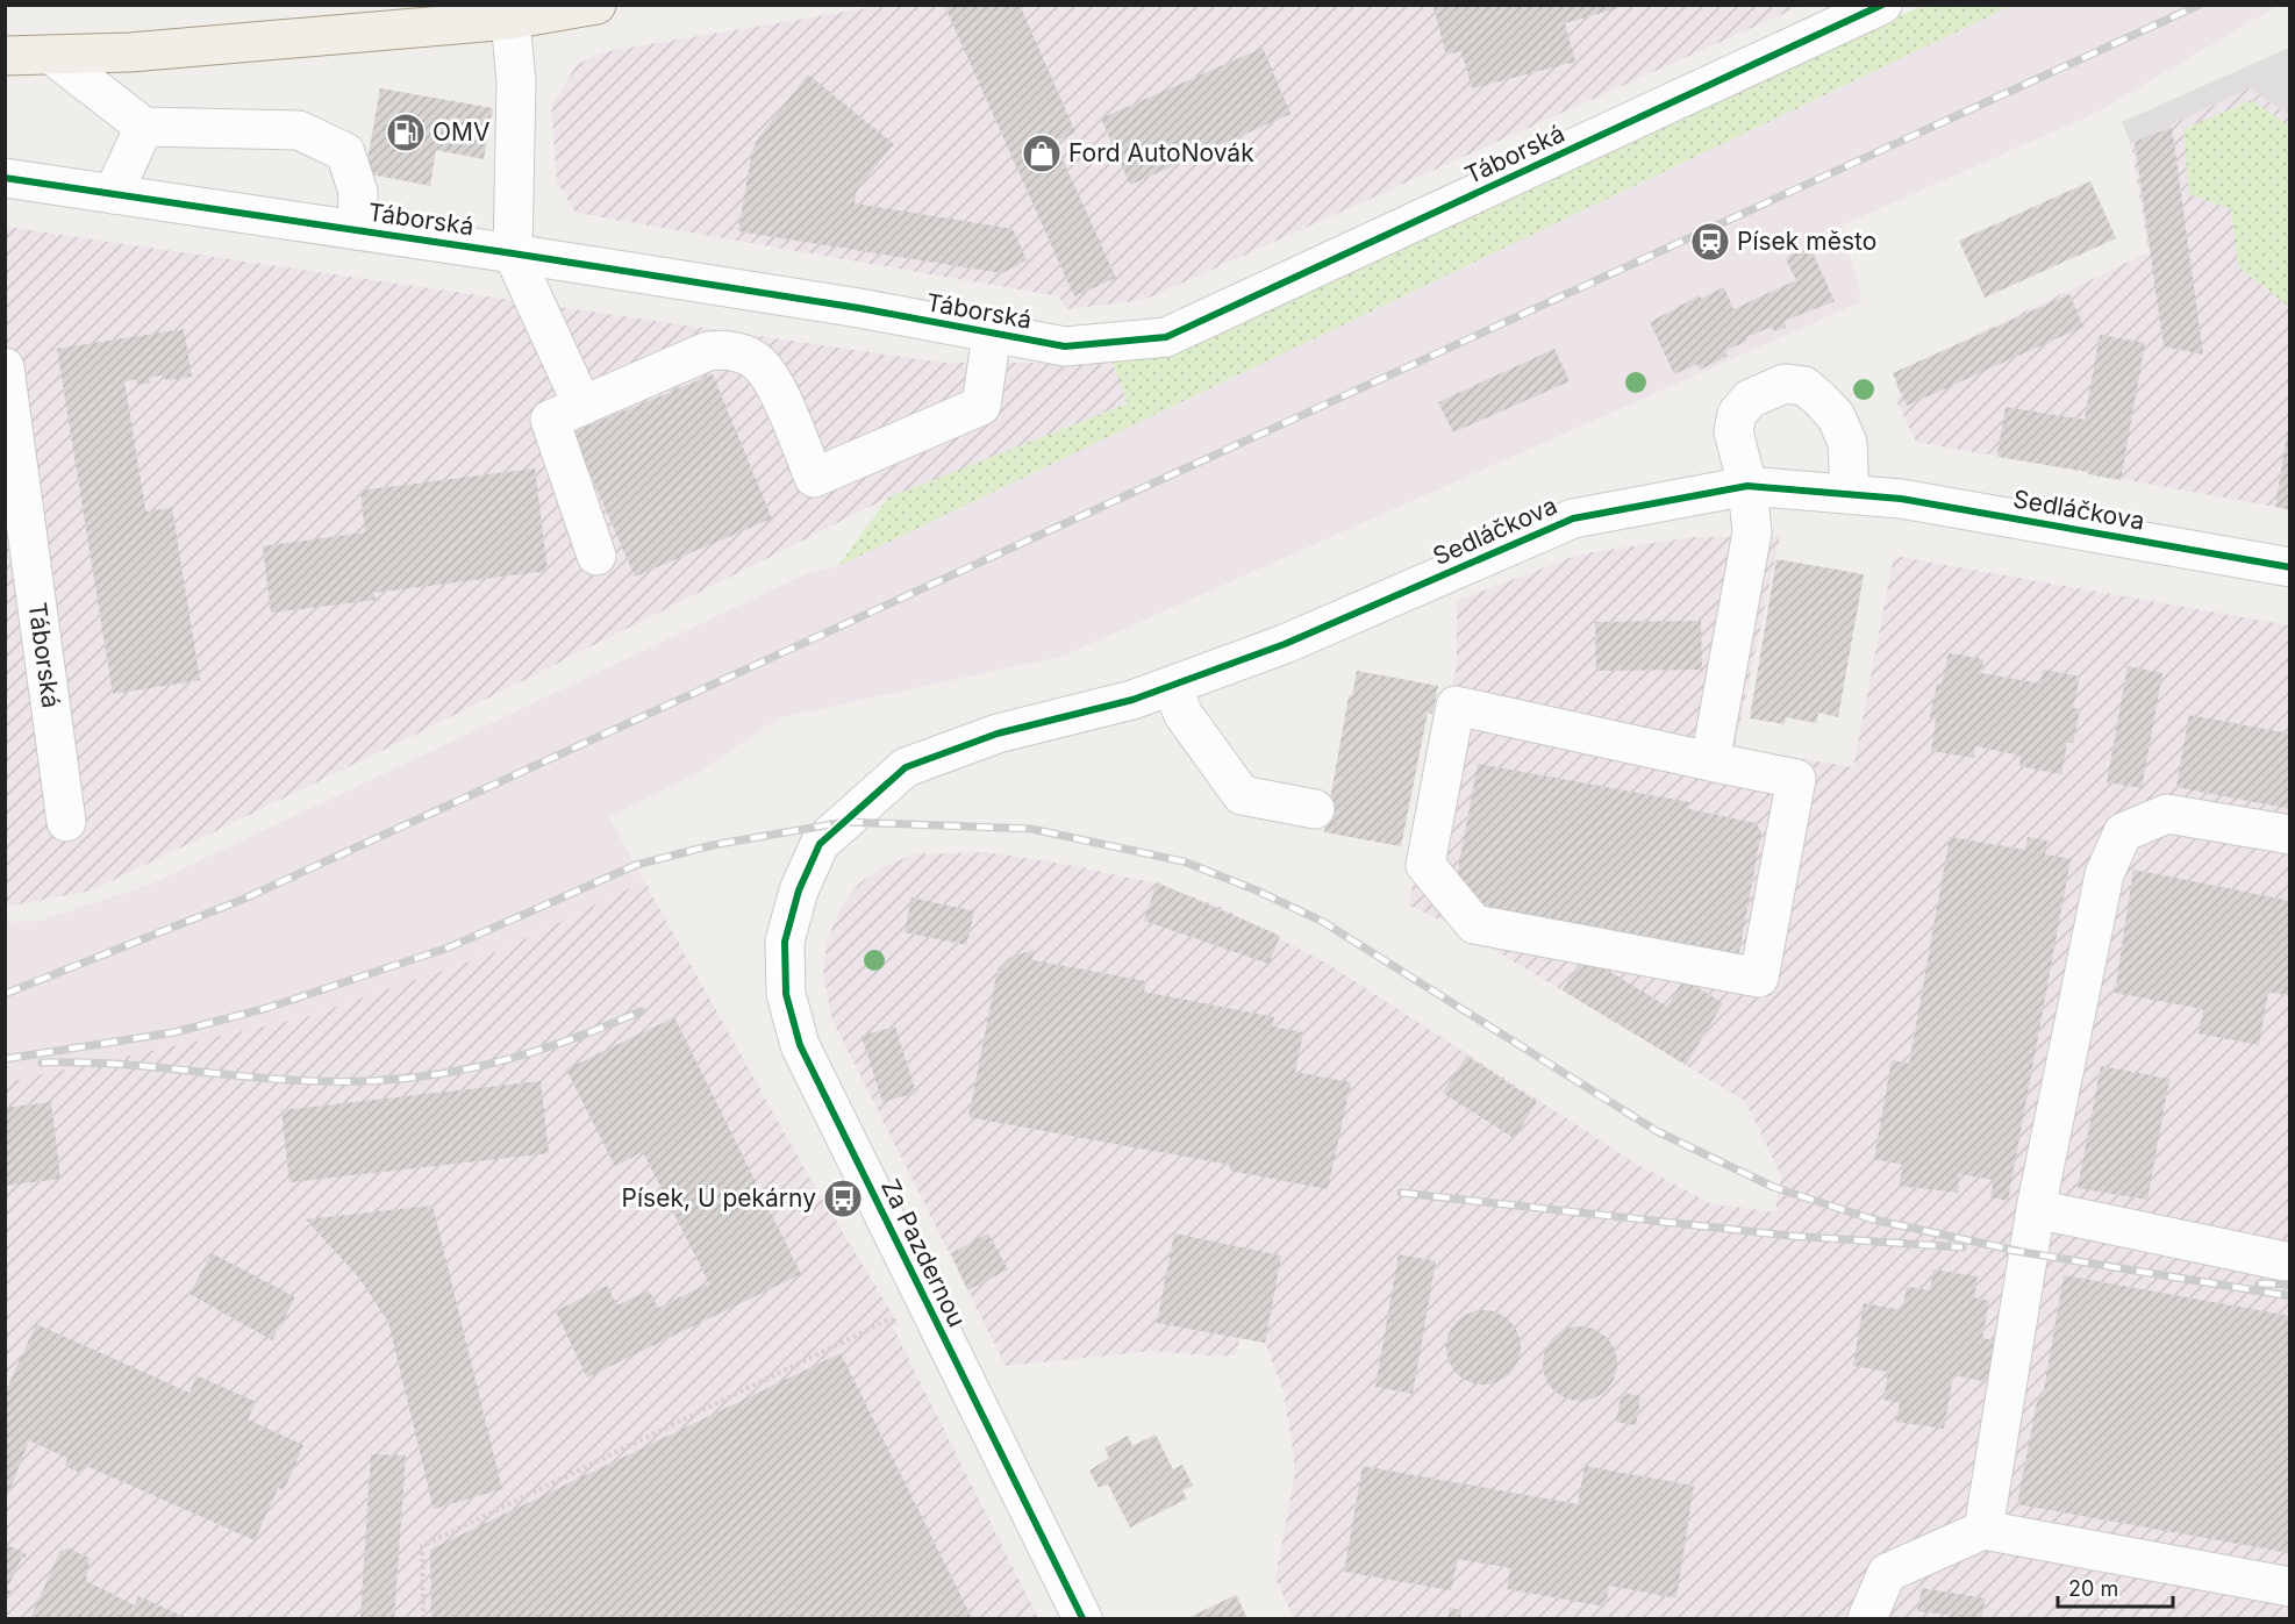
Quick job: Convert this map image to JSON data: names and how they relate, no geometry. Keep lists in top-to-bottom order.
{
  "streets": {
    "street": ["Táborská", "Sedláčkova", "Za Pazdernou"]
  },
  "crossings": [
    ["Sedláčkova", "Za Pazdernou"]
  ],
  "places": {
    "fuel station": ["OMV"],
    "shop": ["Ford AutoNovák"],
    "station": ["Písek město"],
    "bus stop": ["Písek, U pekárny"]
  },
  "scale_bar": "20 m"
}
